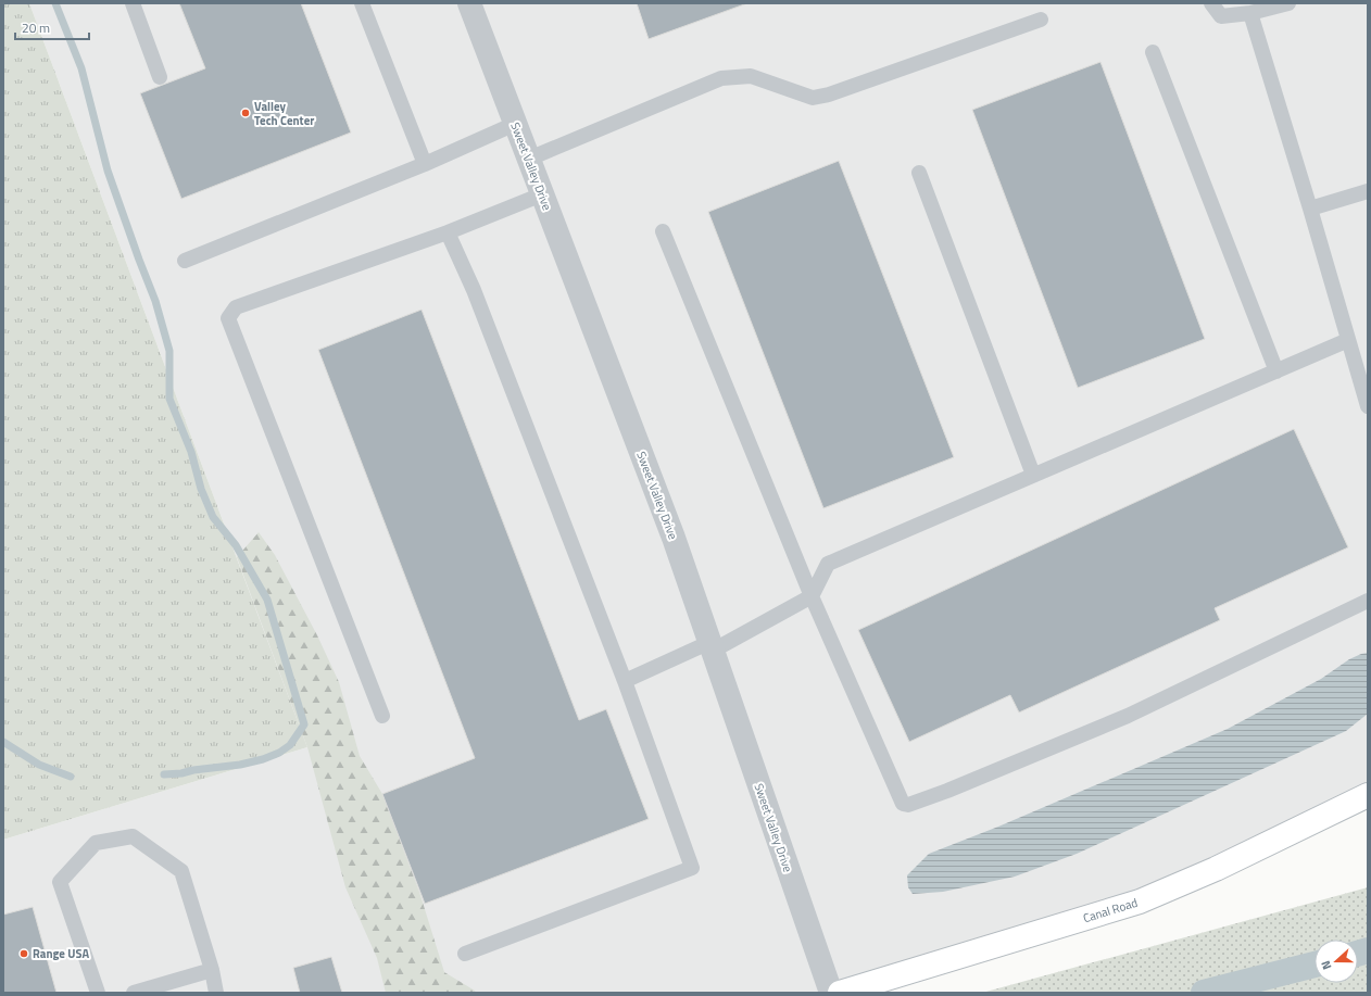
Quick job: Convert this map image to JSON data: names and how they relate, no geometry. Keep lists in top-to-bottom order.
{
  "streets": {
    "main road": ["Canal Road"],
    "street": ["Sweet Valley Drive"]
  },
  "places": ["Valley Tech Center", "Range USA"],
  "scale_bar": "20 m",
  "north": "left"
}
